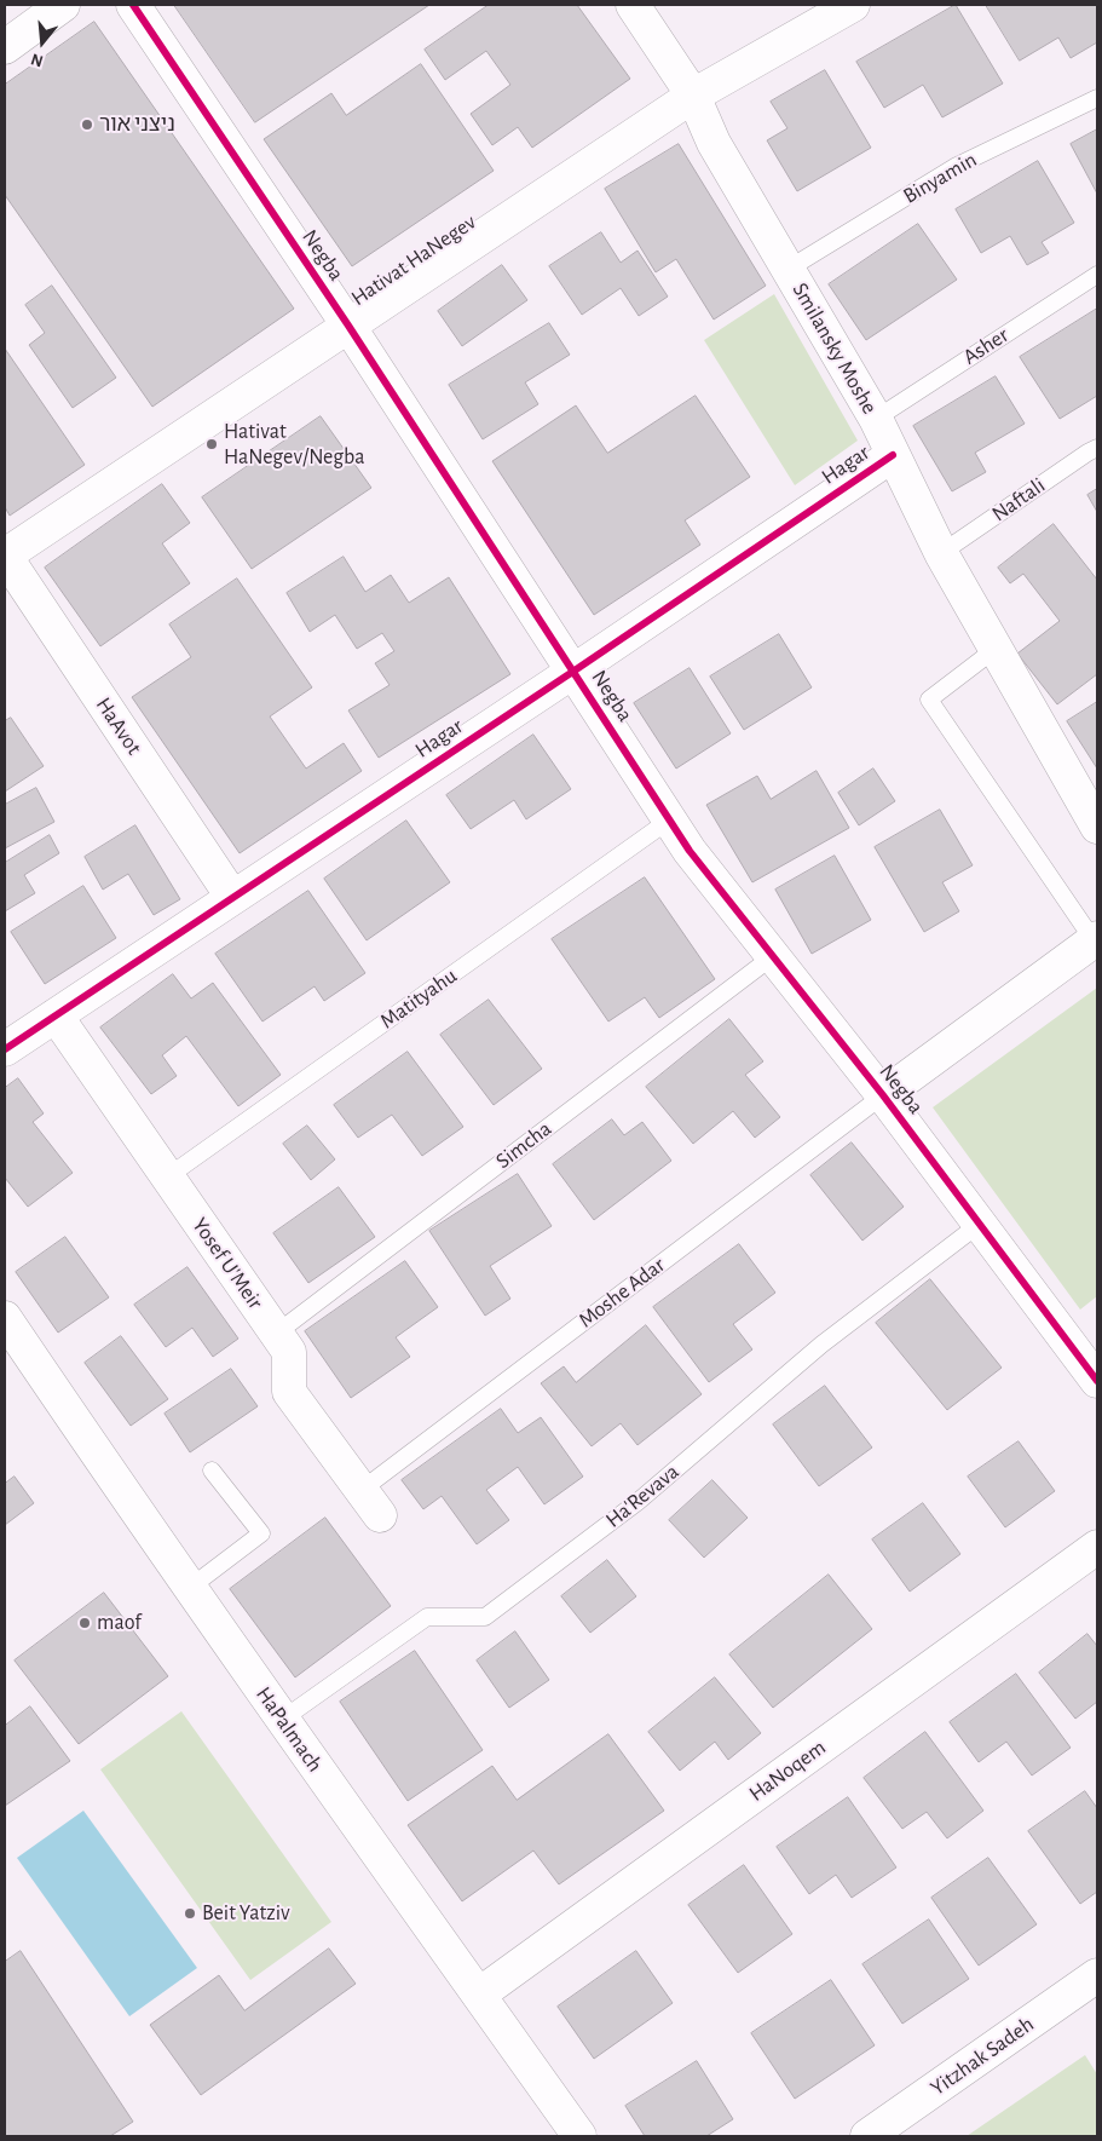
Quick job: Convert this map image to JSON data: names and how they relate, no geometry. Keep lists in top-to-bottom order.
{
  "streets": {
    "street": [
      "Negba",
      "Hativat HaNegev",
      "Smilansky Moshe",
      "Hagar",
      "HaAvot",
      "Yosef U'Meir",
      "HaPalmach",
      "HaNoqem",
      "Yitzhak Sadeh"
    ],
    "lane": [
      "Binyamin",
      "Asher",
      "Naftali",
      "Matityahu",
      "Simcha",
      "Moshe Adar",
      "Ha'Revava"
    ]
  },
  "crossings": [
    ["Binyamin", "Smilansky Moshe"],
    ["Negba", "Hativat HaNegev"],
    ["Negba", "Hagar"],
    ["Negba", "Matityahu"],
    ["Negba", "Simcha"],
    ["Negba", "Moshe Adar"],
    ["Negba", "Ha'Revava"],
    ["Hativat HaNegev", "Smilansky Moshe"],
    ["Hativat HaNegev", "HaAvot"],
    ["Asher", "Smilansky Moshe"],
    ["Smilansky Moshe", "Hagar"],
    ["Smilansky Moshe", "Naftali"],
    ["Hagar", "HaAvot"],
    ["Hagar", "Yosef U'Meir"],
    ["Matityahu", "Yosef U'Meir"],
    ["Simcha", "Yosef U'Meir"],
    ["Yosef U'Meir", "Moshe Adar"],
    ["Ha'Revava", "HaPalmach"],
    ["HaPalmach", "HaNoqem"]
  ],
  "places": [
    "ניצני אור",
    "Hativat HaNegev/Negba",
    "maof",
    "Beit Yatziv"
  ],
  "north": "bottom"
}
